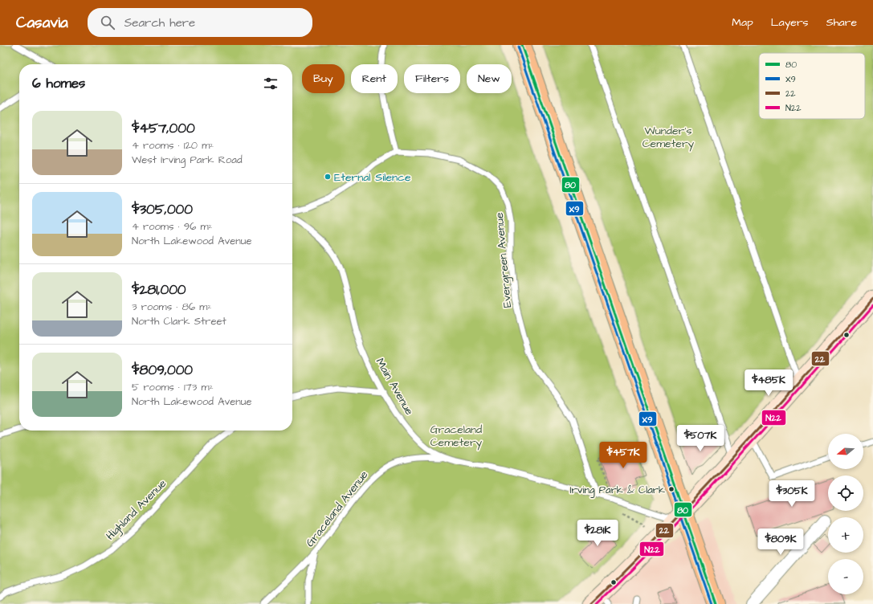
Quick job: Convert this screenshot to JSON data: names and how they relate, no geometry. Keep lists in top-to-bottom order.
{
  "streets": {
    "lane": [
      "Evergreen Avenue",
      "Main Avenue",
      "Graceland Avenue",
      "Highland Avenue"
    ]
  },
  "crossings": [
    ["Evergreen Avenue", "Main Avenue"],
    ["Main Avenue", "Graceland Avenue"]
  ],
  "parks": ["Wunder's Cemetery", "Graceland Cemetery"],
  "places": ["Eternal Silence", "Irving Park & Clark"],
  "lines": [
    "transit line 80",
    "transit line X9",
    "transit line 22",
    "transit line N22"
  ],
  "legend": [
    "80",
    "X9",
    "22",
    "N22"
  ],
  "north": "left",
  "page": {
    "header": "Casavia",
    "search": "Search here",
    "nav": ["Map", "Layers", "Share"],
    "chip": [
      "Buy",
      "Rent",
      "Filters",
      "New"
    ],
    "heading": "6 homes",
    "list": [
      {
        "name": "$457,000",
        "note": "4 rooms · 120 m² · West Irving Park Road"
      },
      {
        "name": "$305,000",
        "note": "4 rooms · 96 m² · North Lakewood Avenue"
      },
      {
        "name": "$281,000",
        "note": "3 rooms · 86 m² · North Clark Street"
      },
      {
        "name": "$809,000",
        "note": "5 rooms · 173 m² · North Lakewood Avenue"
      }
    ],
    "price": [
      "$485K",
      "$507K",
      "$457K",
      "$305K",
      "$281K",
      "$809K"
    ],
    "map_buttons": ["+", "−"]
  }
}
